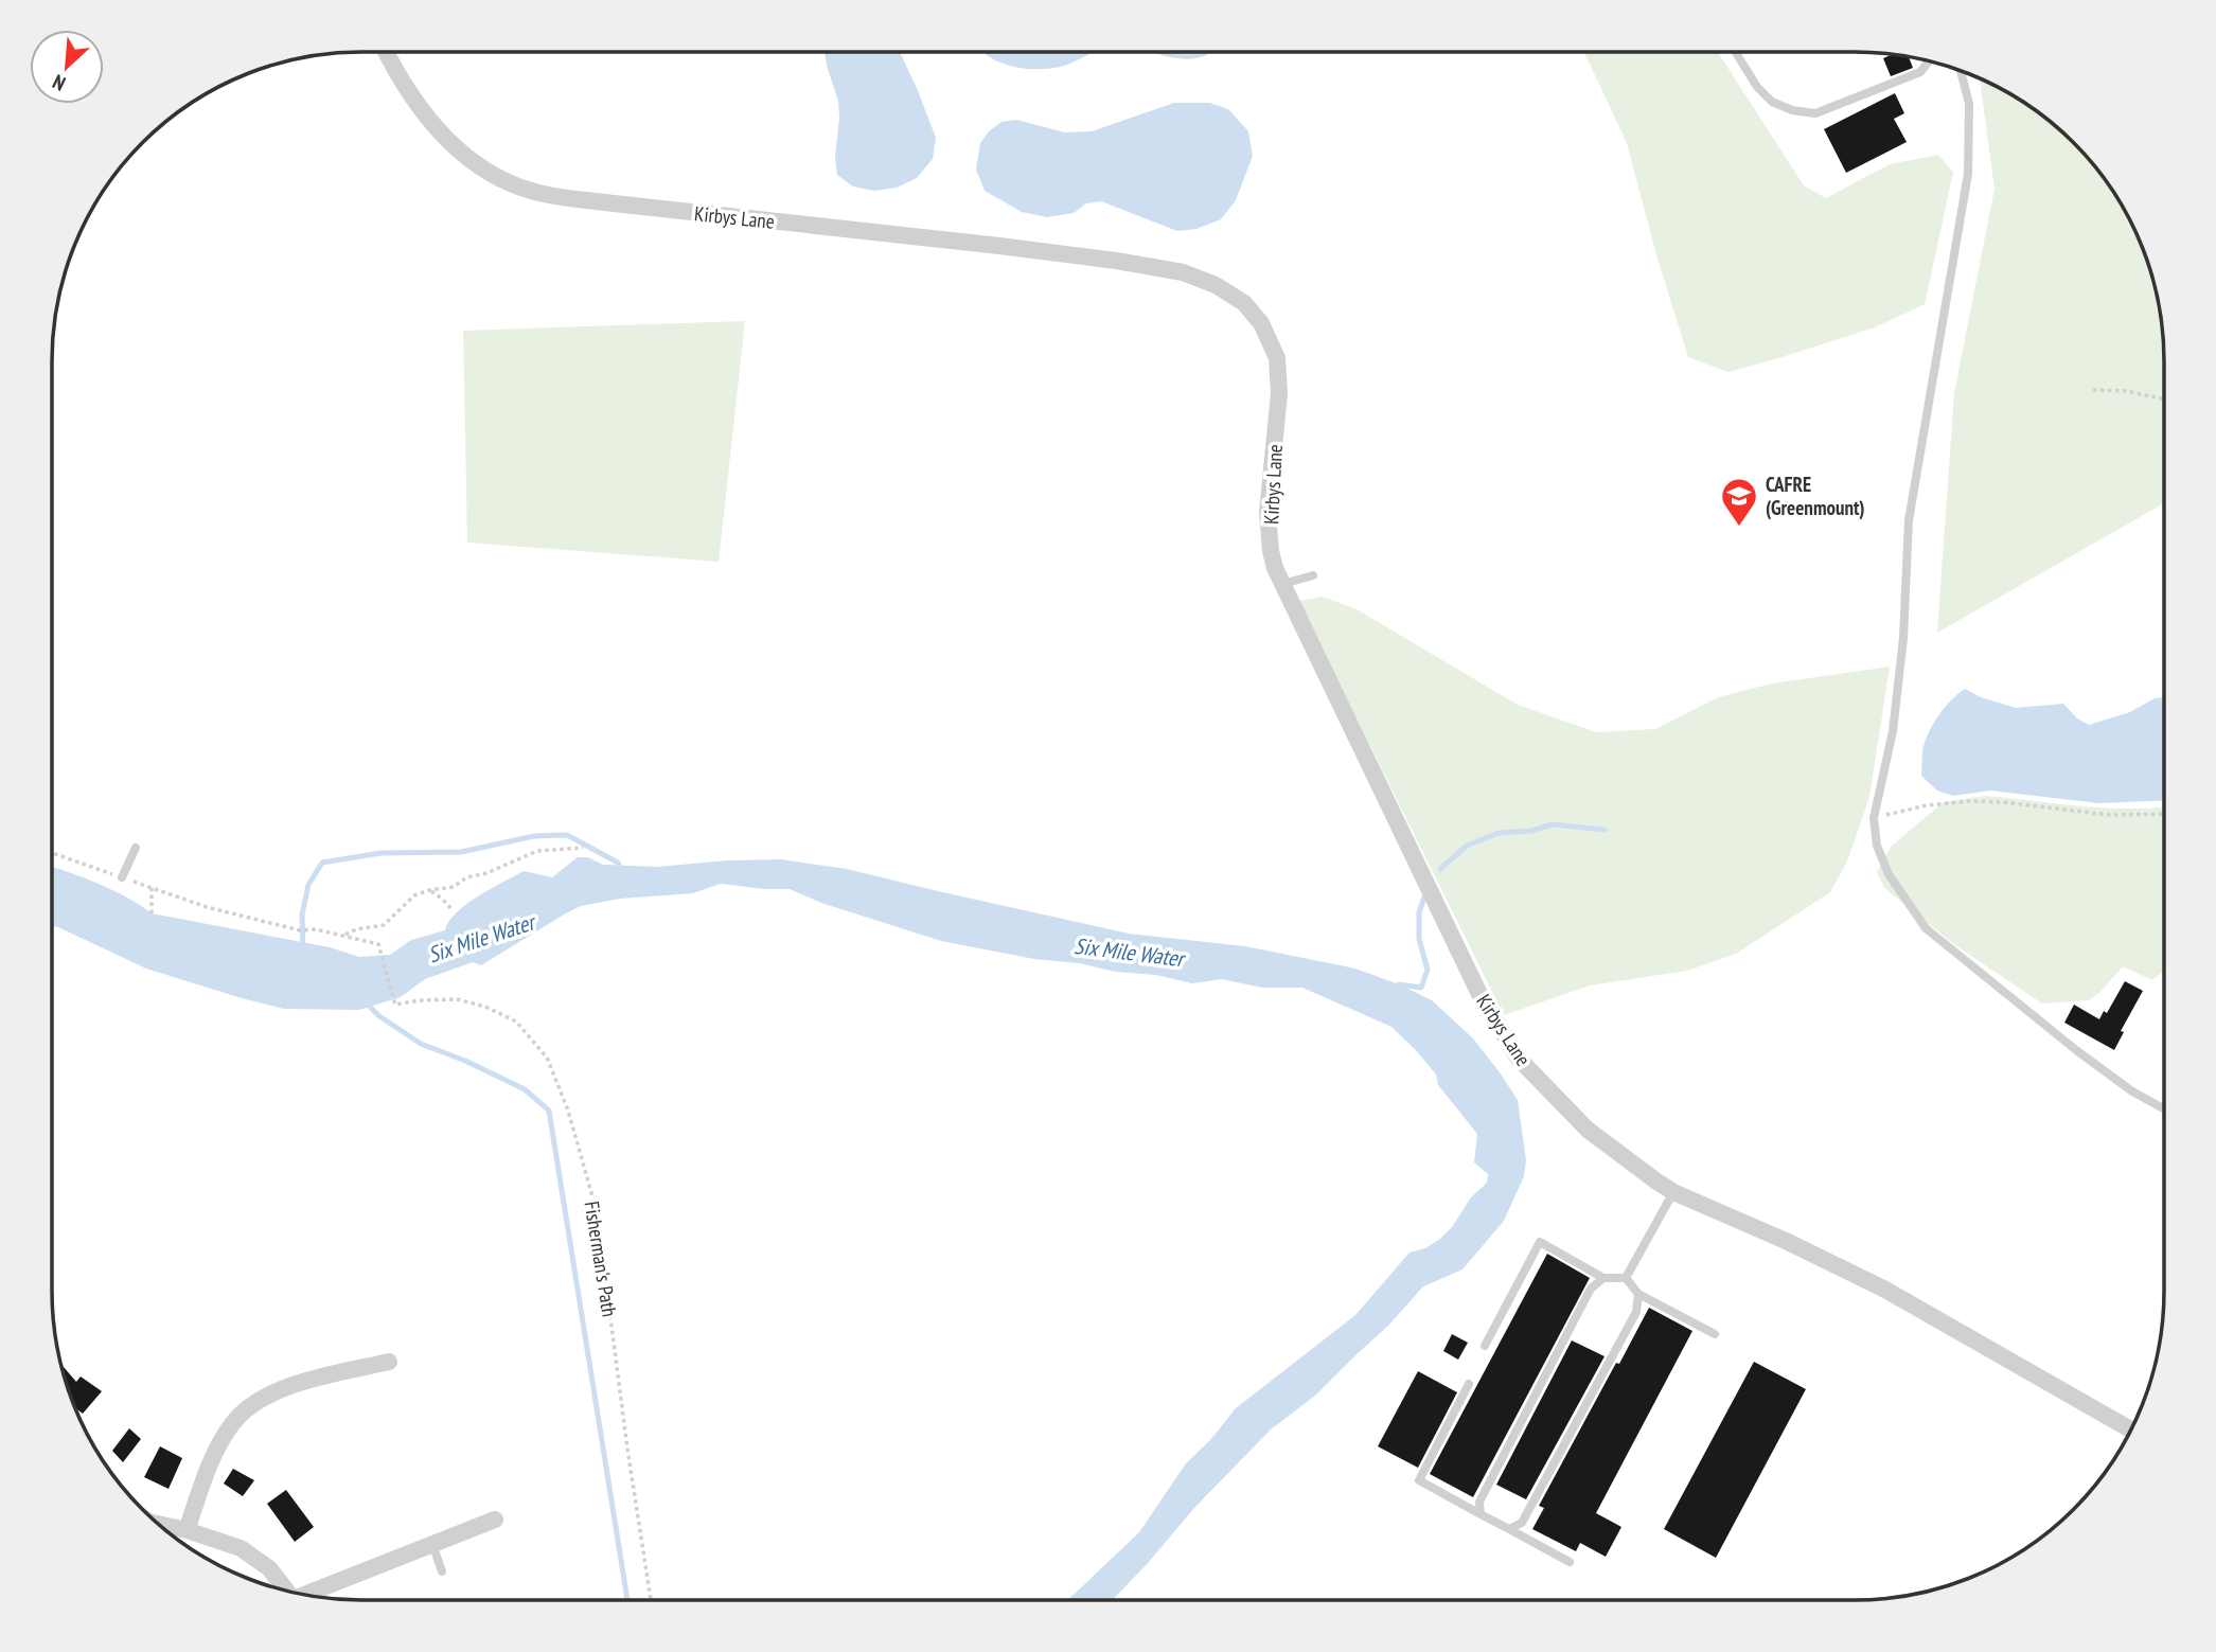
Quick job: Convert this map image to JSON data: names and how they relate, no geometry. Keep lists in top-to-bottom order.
{
  "streets": {
    "street": ["Kirbys Lane"],
    "path": ["Fisherman's Path"]
  },
  "water": ["Six Mile Water"],
  "places": {
    "school or university": ["CAFRE (Greenmount)"]
  },
  "north": "bottom left"
}
